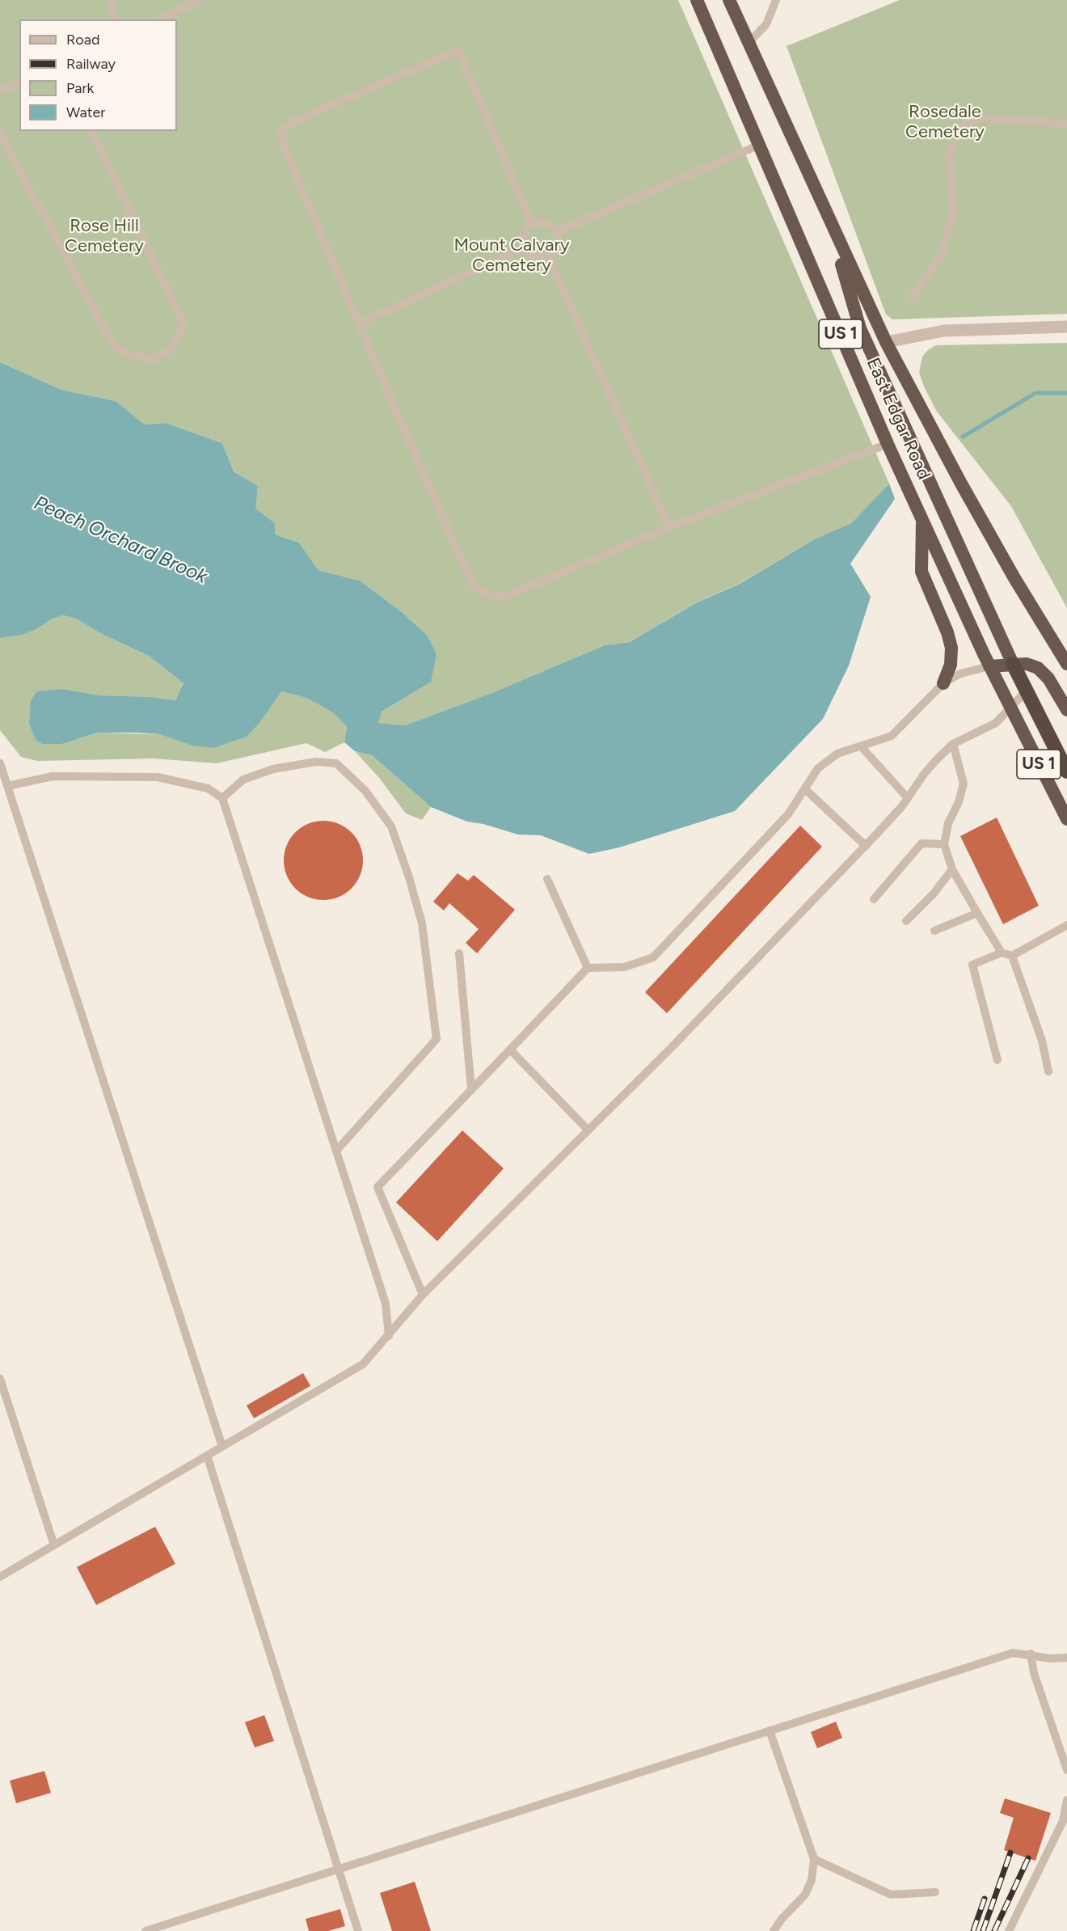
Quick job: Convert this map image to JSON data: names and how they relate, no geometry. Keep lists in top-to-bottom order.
{
  "streets": {
    "highway": ["US 1", "East Edgar Road"]
  },
  "water": ["Peach Orchard Brook"],
  "parks": ["Rosedale Cemetery", "Rose Hill Cemetery", "Mount Calvary Cemetery"],
  "legend": [
    "Road",
    "Railway",
    "Park",
    "Water"
  ]
}
